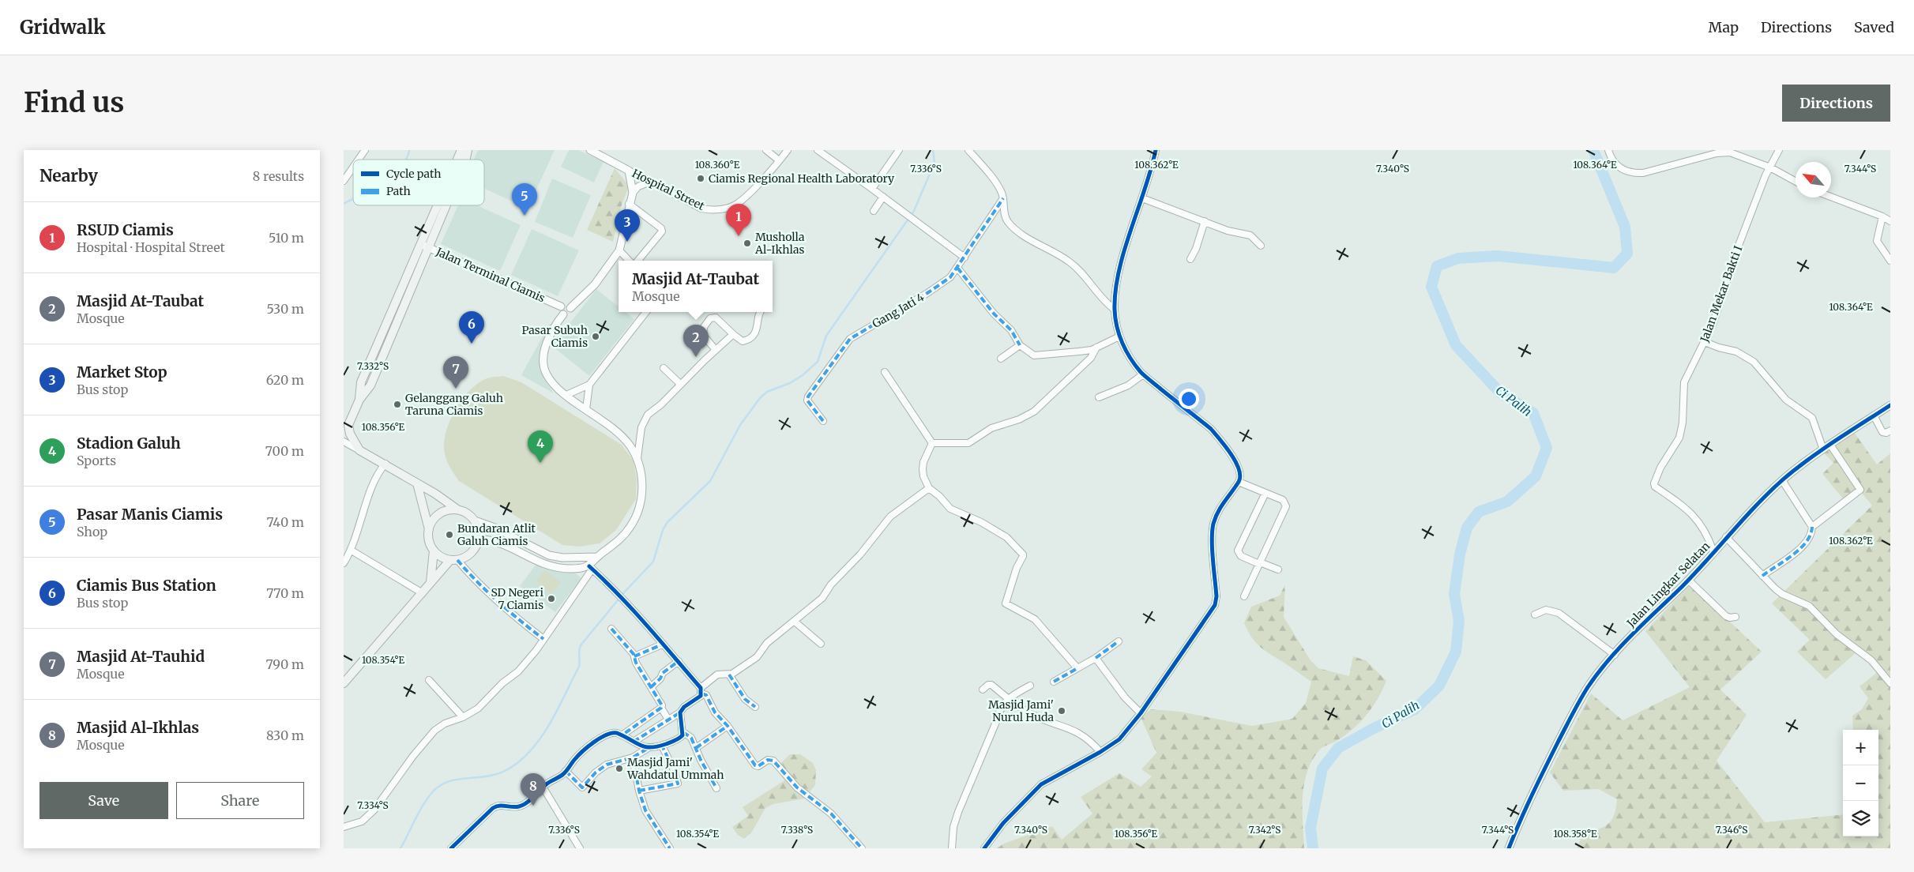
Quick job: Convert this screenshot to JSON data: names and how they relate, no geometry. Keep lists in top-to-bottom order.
{
  "streets": {
    "street": [
      "Hospital Street",
      "Jalan Terminal Ciamis",
      "Jalan Mekar Bakti I",
      "Gang Jati 4",
      "Jalan Lingkar Selatan"
    ]
  },
  "crossings": [
    ["Jalan Mekar Bakti I", "Jalan Lingkar Selatan"]
  ],
  "water": ["Ci Palih"],
  "places": [
    "Ciamis Regional Health Laboratory",
    "Musholla Al-Ikhlas",
    "Pasar Subuh Ciamis",
    "Gelanggang Galuh Taruna Ciamis",
    "Bundaran Atlit Galuh Ciamis",
    "SD Negeri 7 Ciamis",
    "Masjid Jami' Nurul Huda",
    "Masjid Jami' Wahdatul Ummah"
  ],
  "legend": ["Cycle path", "Path"],
  "north": "top left",
  "page": {
    "header": "Gridwalk",
    "nav": ["Map", "Directions", "Saved"],
    "buttons": [
      "Directions",
      ["Save", "Share"]
    ],
    "title": "Find us",
    "heading": ["Nearby", "8 results"],
    "pins": [
      "5",
      "1",
      "3",
      "6",
      "2",
      "7",
      "4",
      "8"
    ],
    "list": [
      {
        "mark": "1",
        "name": "RSUD Ciamis",
        "note": "Hospital · Hospital Street",
        "value": "510 m"
      },
      {
        "mark": "2",
        "name": "Masjid At-Taubat",
        "note": "Mosque",
        "value": "530 m"
      },
      {
        "mark": "3",
        "name": "Market Stop",
        "note": "Bus stop",
        "value": "620 m"
      },
      {
        "mark": "4",
        "name": "Stadion Galuh",
        "note": "Sports",
        "value": "700 m"
      },
      {
        "mark": "5",
        "name": "Pasar Manis Ciamis",
        "note": "Shop",
        "value": "740 m"
      },
      {
        "mark": "6",
        "name": "Ciamis Bus Station",
        "note": "Bus stop",
        "value": "770 m"
      },
      {
        "mark": "7",
        "name": "Masjid At-Tauhid",
        "note": "Mosque",
        "value": "790 m"
      },
      {
        "mark": "8",
        "name": "Masjid Al-Ikhlas",
        "note": "Mosque",
        "value": "830 m"
      }
    ],
    "popup": ["Masjid At-Taubat", "Mosque"],
    "map_buttons": ["+", "−"]
  },
  "coordinates": [
    "108.360°E",
    "108.362°E",
    "108.364°E",
    "7.336°S",
    "7.340°S",
    "7.344°S",
    "7.332°S",
    "108.356°E",
    "108.354°E",
    "7.334°S",
    "7.338°S",
    "7.342°S",
    "7.346°S",
    "108.358°E"
  ]
}
